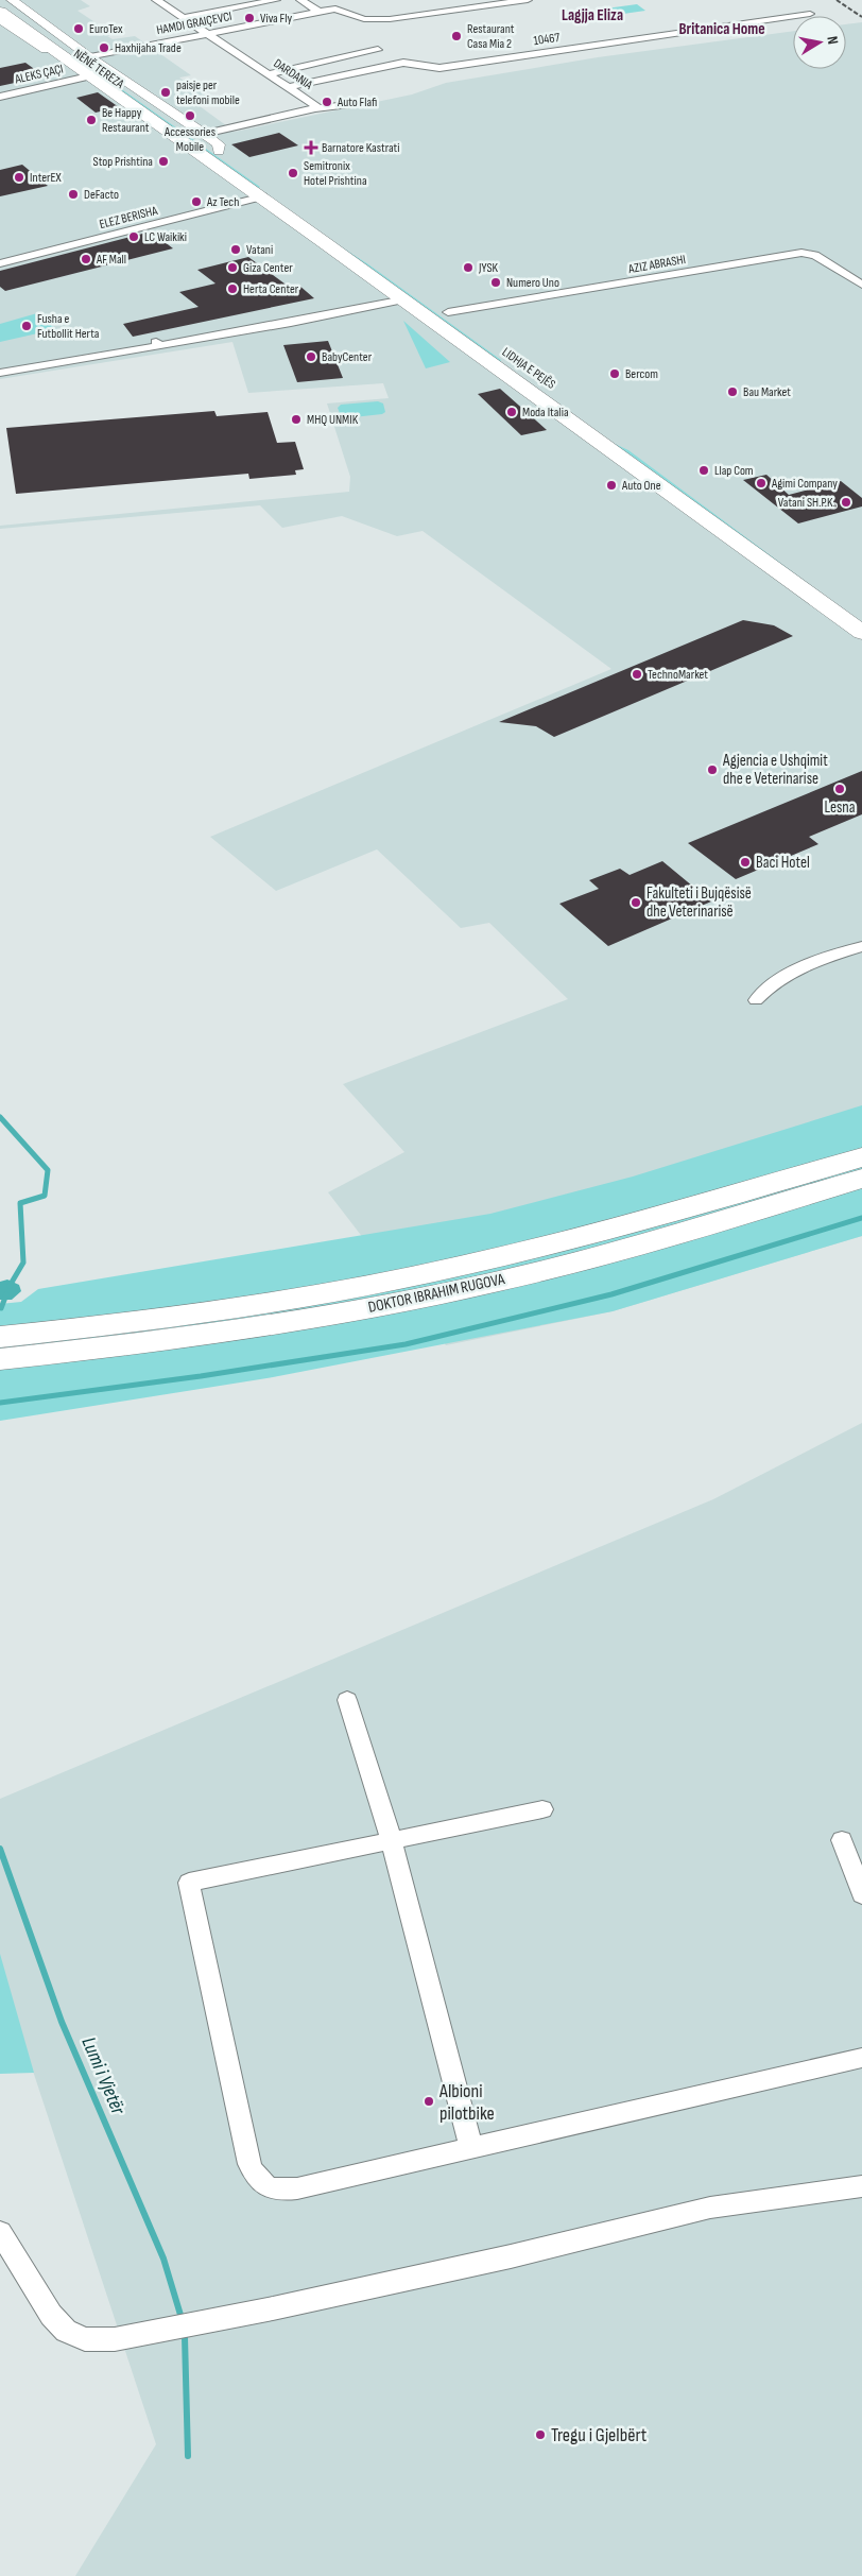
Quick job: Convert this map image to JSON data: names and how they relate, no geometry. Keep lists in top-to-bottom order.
{
  "streets": {
    "highway": ["NËNË TEREZA", "LIDHJA E PEJËS", "DOKTOR IBRAHIM RUGOVA"],
    "street": [
      "HAMDI GRAIÇEVCI",
      "10467",
      "ALEKS ÇAÇI",
      "DARDANIA",
      "ELEZ BERISHA",
      "AZIZ ABRASHI"
    ]
  },
  "crossings": [
    ["HAMDI GRAIÇEVCI", "NËNË TEREZA"],
    ["HAMDI GRAIÇEVCI", "DARDANIA"],
    ["10467", "DARDANIA"],
    ["NËNË TEREZA", "ALEKS ÇAÇI"],
    ["NËNË TEREZA", "DARDANIA"],
    ["NËNË TEREZA", "LIDHJA E PEJËS"],
    ["DARDANIA", "LIDHJA E PEJËS"],
    ["ELEZ BERISHA", "LIDHJA E PEJËS"]
  ],
  "districts": ["Lagjja Eliza", "Britanica Home"],
  "water": ["Lumi i Vjetër"],
  "places": {
    "other": [
      "Viva Fly",
      "EuroTex",
      "Restaurant Casa Mia 2",
      "Haxhijaha Trade",
      "paisje per telefoni mobile",
      "Auto Flafi",
      "Accessories Mobile",
      "Be Happy Restaurant",
      "Stop Prishtina",
      "Semitronix Hotel Prishtina",
      "InterEX",
      "DeFacto",
      "Az Tech",
      "LC Waikiki",
      "Vatani",
      "AF Mall",
      "Giza Center",
      "JYSK",
      "Numero Uno",
      "Herta Center",
      "Fusha e Futbollit Herta",
      "BabyCenter",
      "Bercom",
      "Bau Market",
      "Moda Italia",
      "MHQ UNMIK",
      "Llap Com",
      "Agimi Company",
      "Auto One",
      "Vatani SH.P.K.",
      "TechnoMarket",
      "Agjencia e Ushqimit dhe e Veterinarise",
      "Lesna",
      "Baci Hotel",
      "Fakulteti i Bujqësisë dhe Veterinarisë",
      "Albioni pilotbike",
      "Tregu i Gjelbërt"
    ],
    "health": ["Barnatore Kastrati"]
  },
  "north": "right"
}
